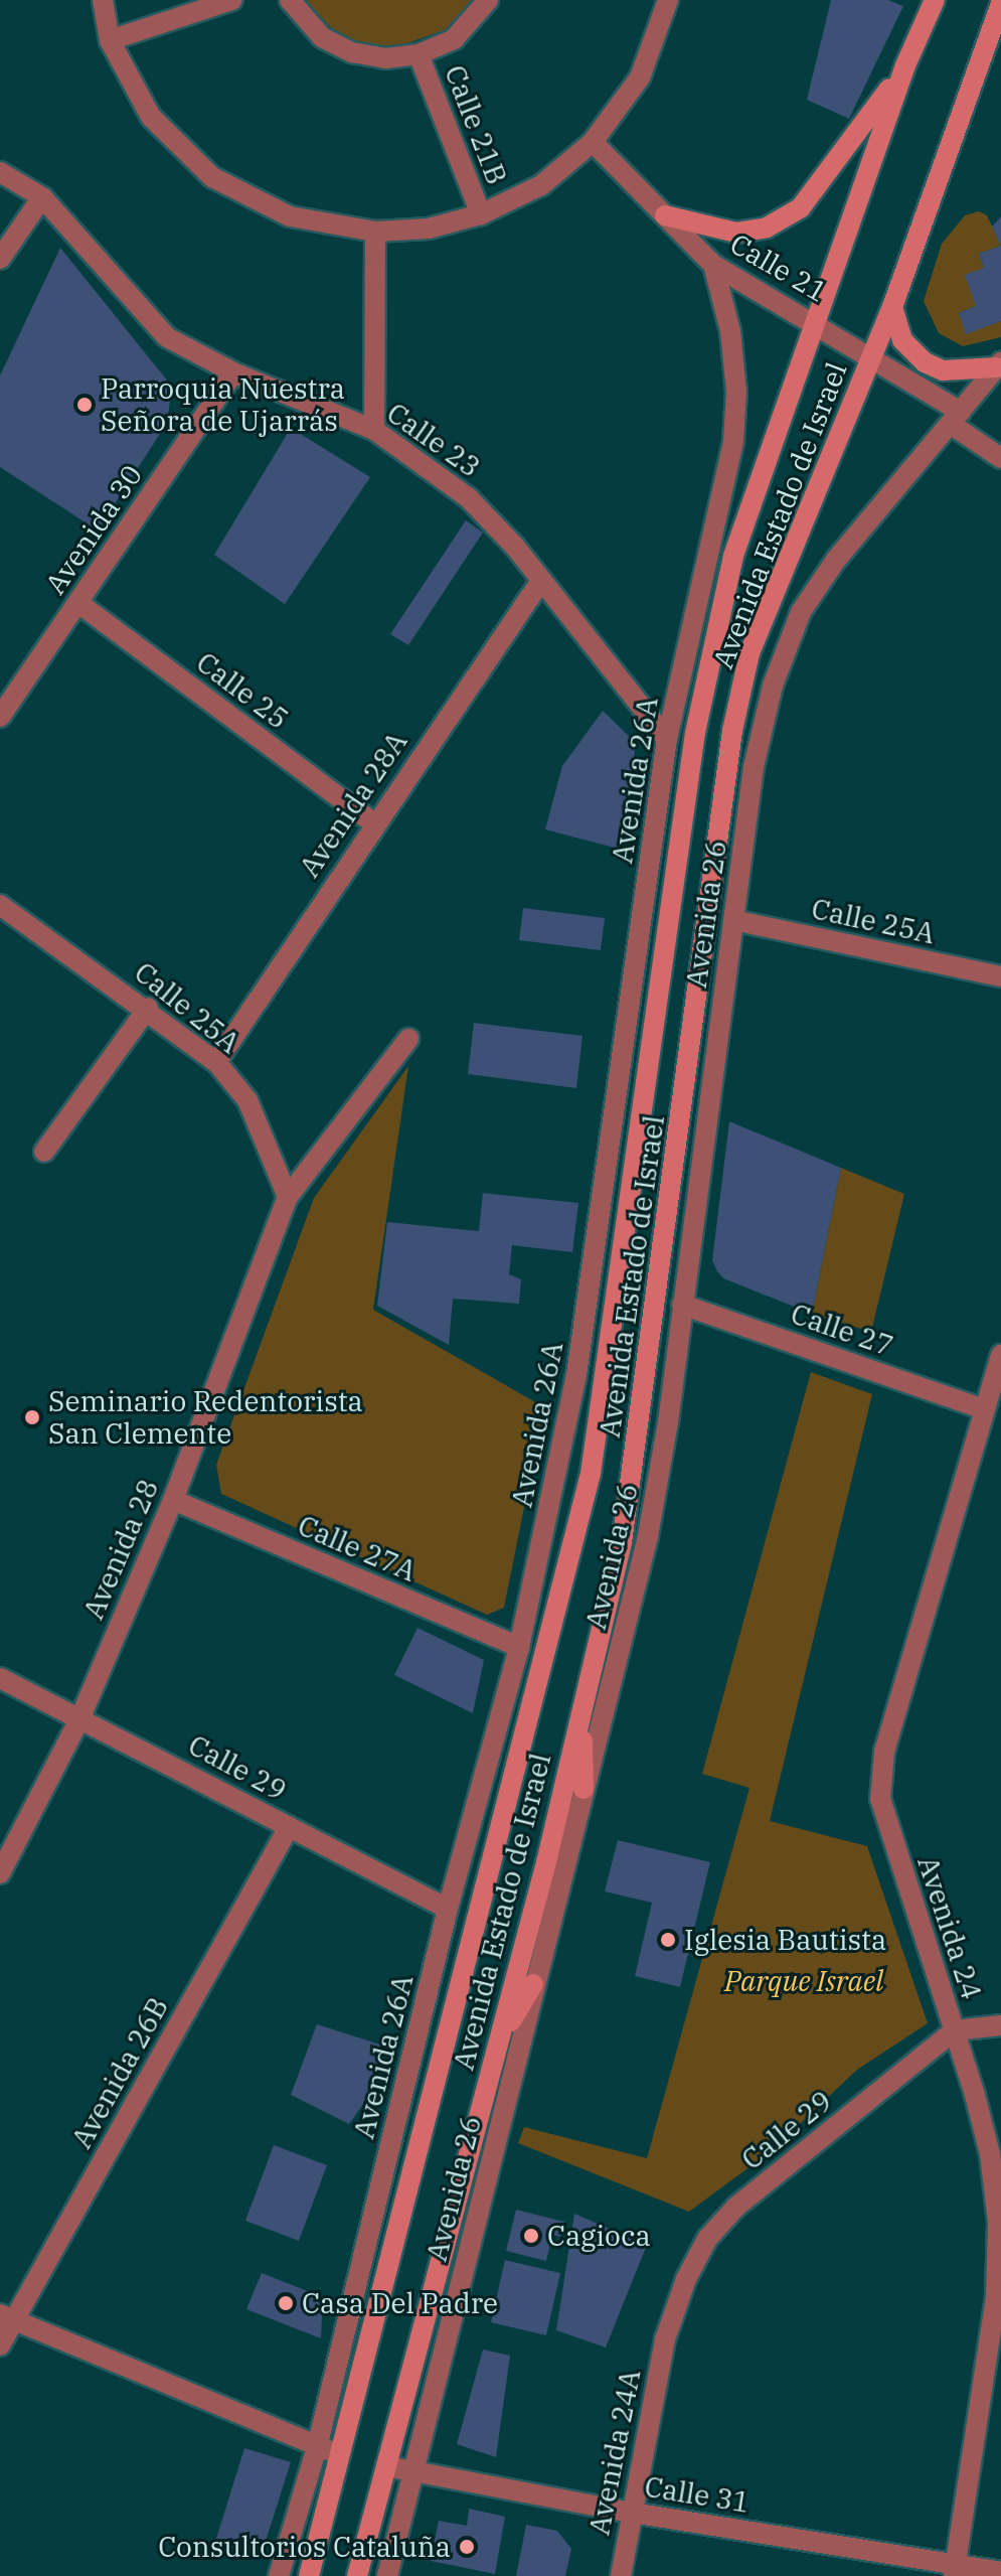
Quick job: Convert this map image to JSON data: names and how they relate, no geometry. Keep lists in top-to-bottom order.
{
  "streets": {
    "main road": ["Avenida Estado de Israel"],
    "street": [
      "Calle 21B",
      "Calle 21",
      "Calle 23",
      "Avenida 30",
      "Calle 25",
      "Avenida 26A",
      "Avenida 28A",
      "Avenida 26",
      "Calle 25A",
      "Calle 27",
      "Calle 27A",
      "Avenida 28",
      "Calle 29",
      "Avenida 24",
      "Avenida 26B",
      "Avenida 24A",
      "Calle 31"
    ]
  },
  "crossings": [
    ["Calle 21", "Avenida Estado de Israel"],
    ["Calle 21", "Avenida 26A"],
    ["Calle 21", "Avenida 26"],
    ["Calle 23", "Avenida 30"],
    ["Calle 23", "Avenida 26A"],
    ["Calle 23", "Avenida 28A"],
    ["Avenida Estado de Israel", "Calle 31"],
    ["Avenida 30", "Calle 25"],
    ["Calle 25", "Avenida 28A"],
    ["Avenida 26A", "Calle 27A"],
    ["Avenida 26A", "Calle 29"],
    ["Avenida 28A", "Calle 25A"],
    ["Avenida 26", "Calle 25A"],
    ["Avenida 26", "Calle 27"],
    ["Avenida 26", "Calle 31"],
    ["Calle 25A", "Avenida 28"],
    ["Calle 27", "Avenida 24"],
    ["Calle 27A", "Avenida 28"],
    ["Avenida 28", "Calle 29"],
    ["Calle 29", "Avenida 24"],
    ["Calle 29", "Avenida 26B"],
    ["Calle 29", "Avenida 24A"],
    ["Avenida 24", "Calle 31"],
    ["Avenida 24A", "Calle 31"]
  ],
  "parks": ["Parque Israel"],
  "places": [
    "Parroquia Nuestra Señora de Ujarrás",
    "Seminario Redentorista San Clemente",
    "Iglesia Bautista",
    "Cagioca",
    "Casa Del Padre",
    "Consultorios Cataluña"
  ]
}
